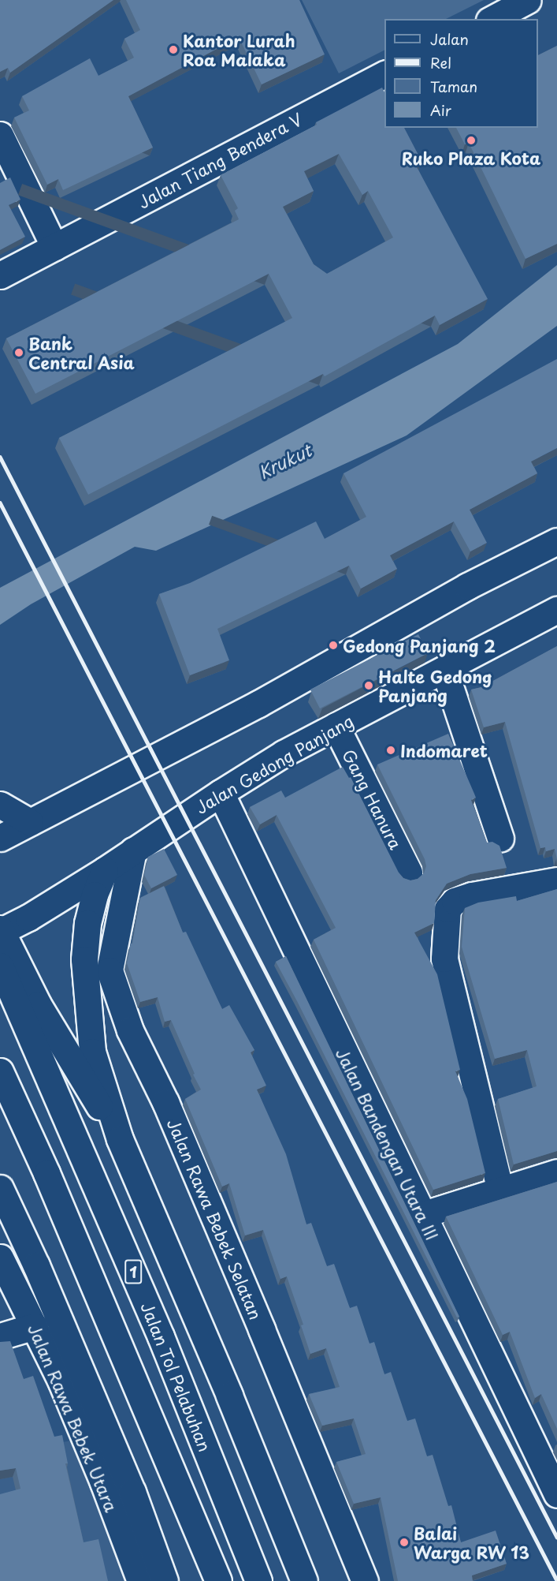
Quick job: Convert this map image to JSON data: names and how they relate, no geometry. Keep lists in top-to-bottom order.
{
  "streets": {
    "main road": [
      "Jalan Tiang Bendera V",
      "Jalan Gedong Panjang",
      "Gang Hanura",
      "Jalan Bandengan Utara III",
      "Jalan Rawa Bebek Selatan",
      "1",
      "Jalan Tol Pelabuhan",
      "Jalan Rawa Bebek Utara"
    ]
  },
  "crossings": [
    ["Jalan Gedong Panjang", "Gang Hanura"],
    ["Jalan Gedong Panjang", "Jalan Bandengan Utara III"],
    ["Jalan Gedong Panjang", "Jalan Rawa Bebek Selatan"]
  ],
  "water": ["Krukut"],
  "places": [
    "Kantor Lurah Roa Malaka",
    "Ruko Plaza Kota",
    "Bank Central Asia",
    "Gedong Panjang 2",
    "Halte Gedong Panjang",
    "Indomaret",
    "Balai Warga RW 13"
  ],
  "legend": [
    "Jalan",
    "Rel",
    "Taman",
    "Air"
  ]
}
